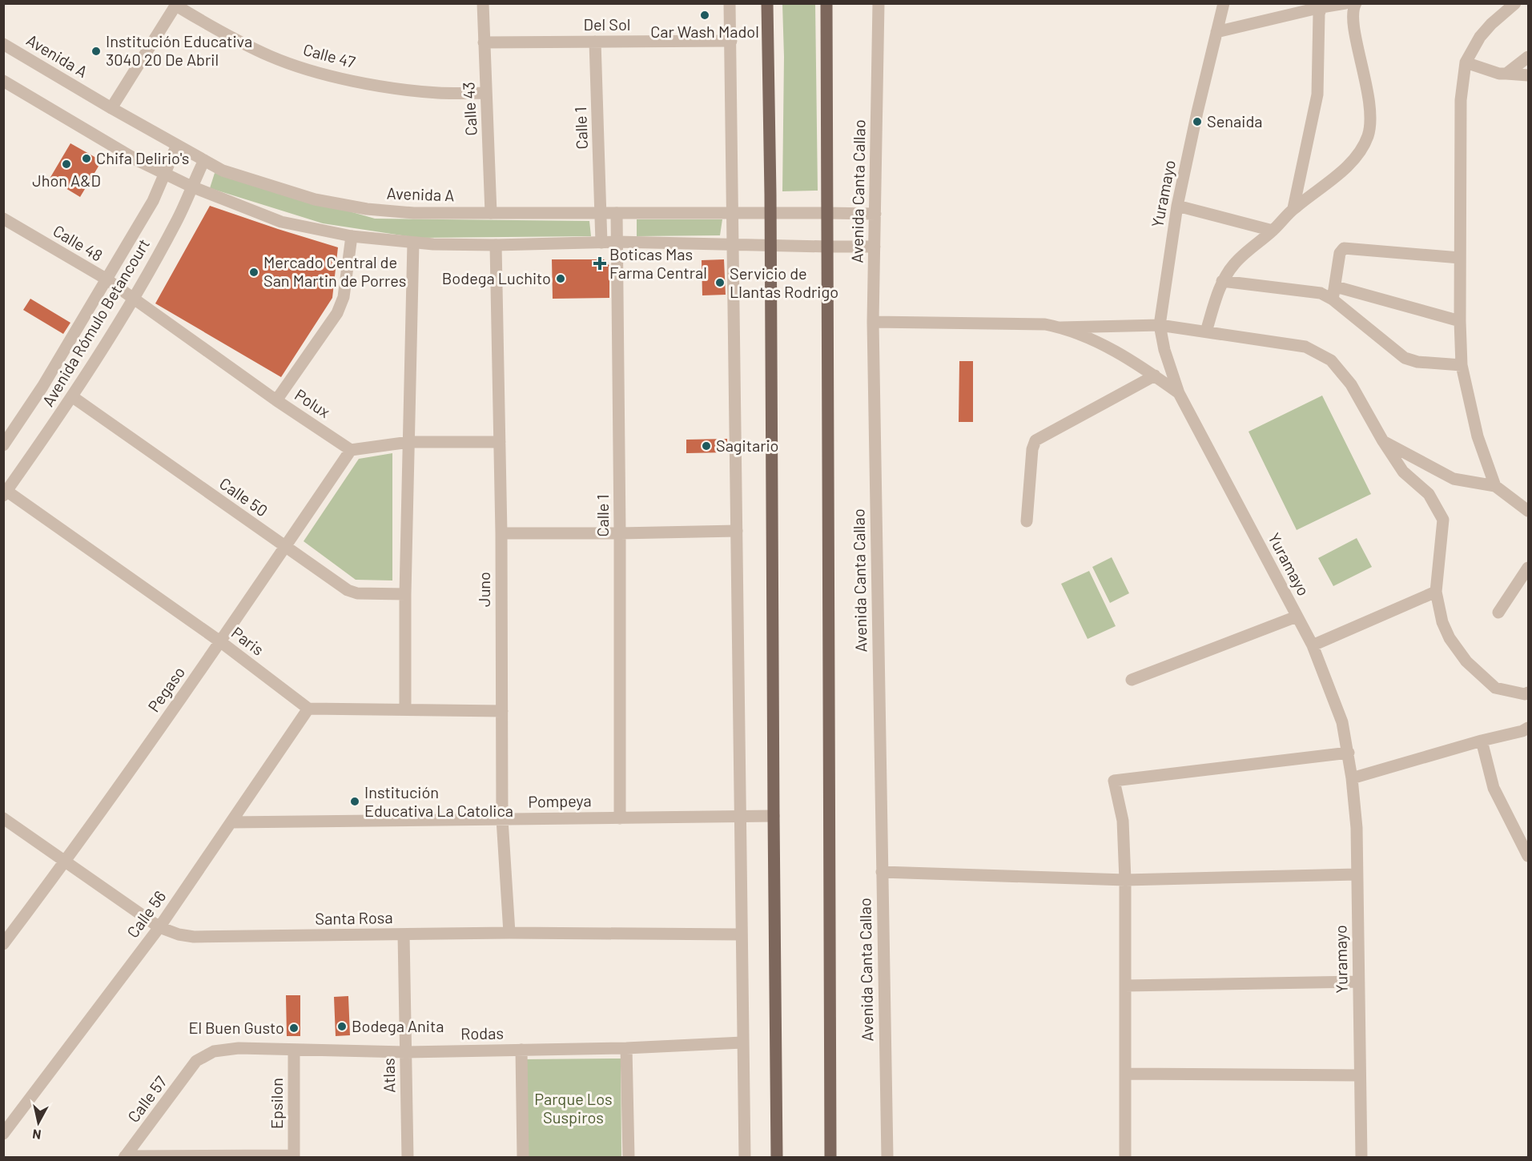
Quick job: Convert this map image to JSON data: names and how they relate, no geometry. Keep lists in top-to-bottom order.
{
  "streets": {
    "main road": ["Avenida Canta Callao"],
    "street": [
      "Del Sol",
      "Avenida A",
      "Calle 47",
      "Calle 43",
      "Calle 1",
      "Yuramayo",
      "Calle 48",
      "Avenida Rómulo Betancourt",
      "Polux",
      "Calle 50",
      "Juno",
      "Paris",
      "Pegaso",
      "Pompeya",
      "Calle 56",
      "Santa Rosa",
      "Rodas",
      "Atlas",
      "Calle 57",
      "Epsilon"
    ]
  },
  "crossings": [
    ["Del Sol", "Calle 43"],
    ["Del Sol", "Calle 1"],
    ["Avenida A", "Calle 43"],
    ["Avenida A", "Calle 1"],
    ["Avenida A", "Avenida Canta Callao"],
    ["Avenida A", "Avenida Rómulo Betancourt"],
    ["Calle 47", "Calle 43"],
    ["Calle 1", "Pompeya"],
    ["Calle 48", "Avenida Rómulo Betancourt"],
    ["Calle 48", "Polux"],
    ["Avenida Rómulo Betancourt", "Polux"],
    ["Avenida Rómulo Betancourt", "Calle 50"],
    ["Avenida Rómulo Betancourt", "Paris"],
    ["Polux", "Pegaso"],
    ["Calle 50", "Pegaso"],
    ["Juno", "Pompeya"],
    ["Juno", "Santa Rosa"],
    ["Paris", "Pegaso"],
    ["Paris", "Calle 56"],
    ["Pegaso", "Santa Rosa"],
    ["Pompeya", "Calle 56"],
    ["Calle 56", "Santa Rosa"],
    ["Santa Rosa", "Atlas"],
    ["Rodas", "Atlas"],
    ["Rodas", "Calle 57"],
    ["Rodas", "Epsilon"]
  ],
  "parks": ["Parque Los Suspiros"],
  "places": {
    "other": [
      "Car Wash Madol",
      "Institución Educativa 3040 20 De Abril",
      "Senaida",
      "Chifa Delirio's",
      "Jhon A&D",
      "Mercado Central de San Martin de Porres",
      "Bodega Luchito",
      "Servicio de Llantas Rodrigo",
      "Sagitario",
      "Institución Educativa La Catolica",
      "Bodega Anita",
      "El Buen Gusto"
    ],
    "health": ["Boticas Mas Farma Central"]
  },
  "north": "bottom"
}
